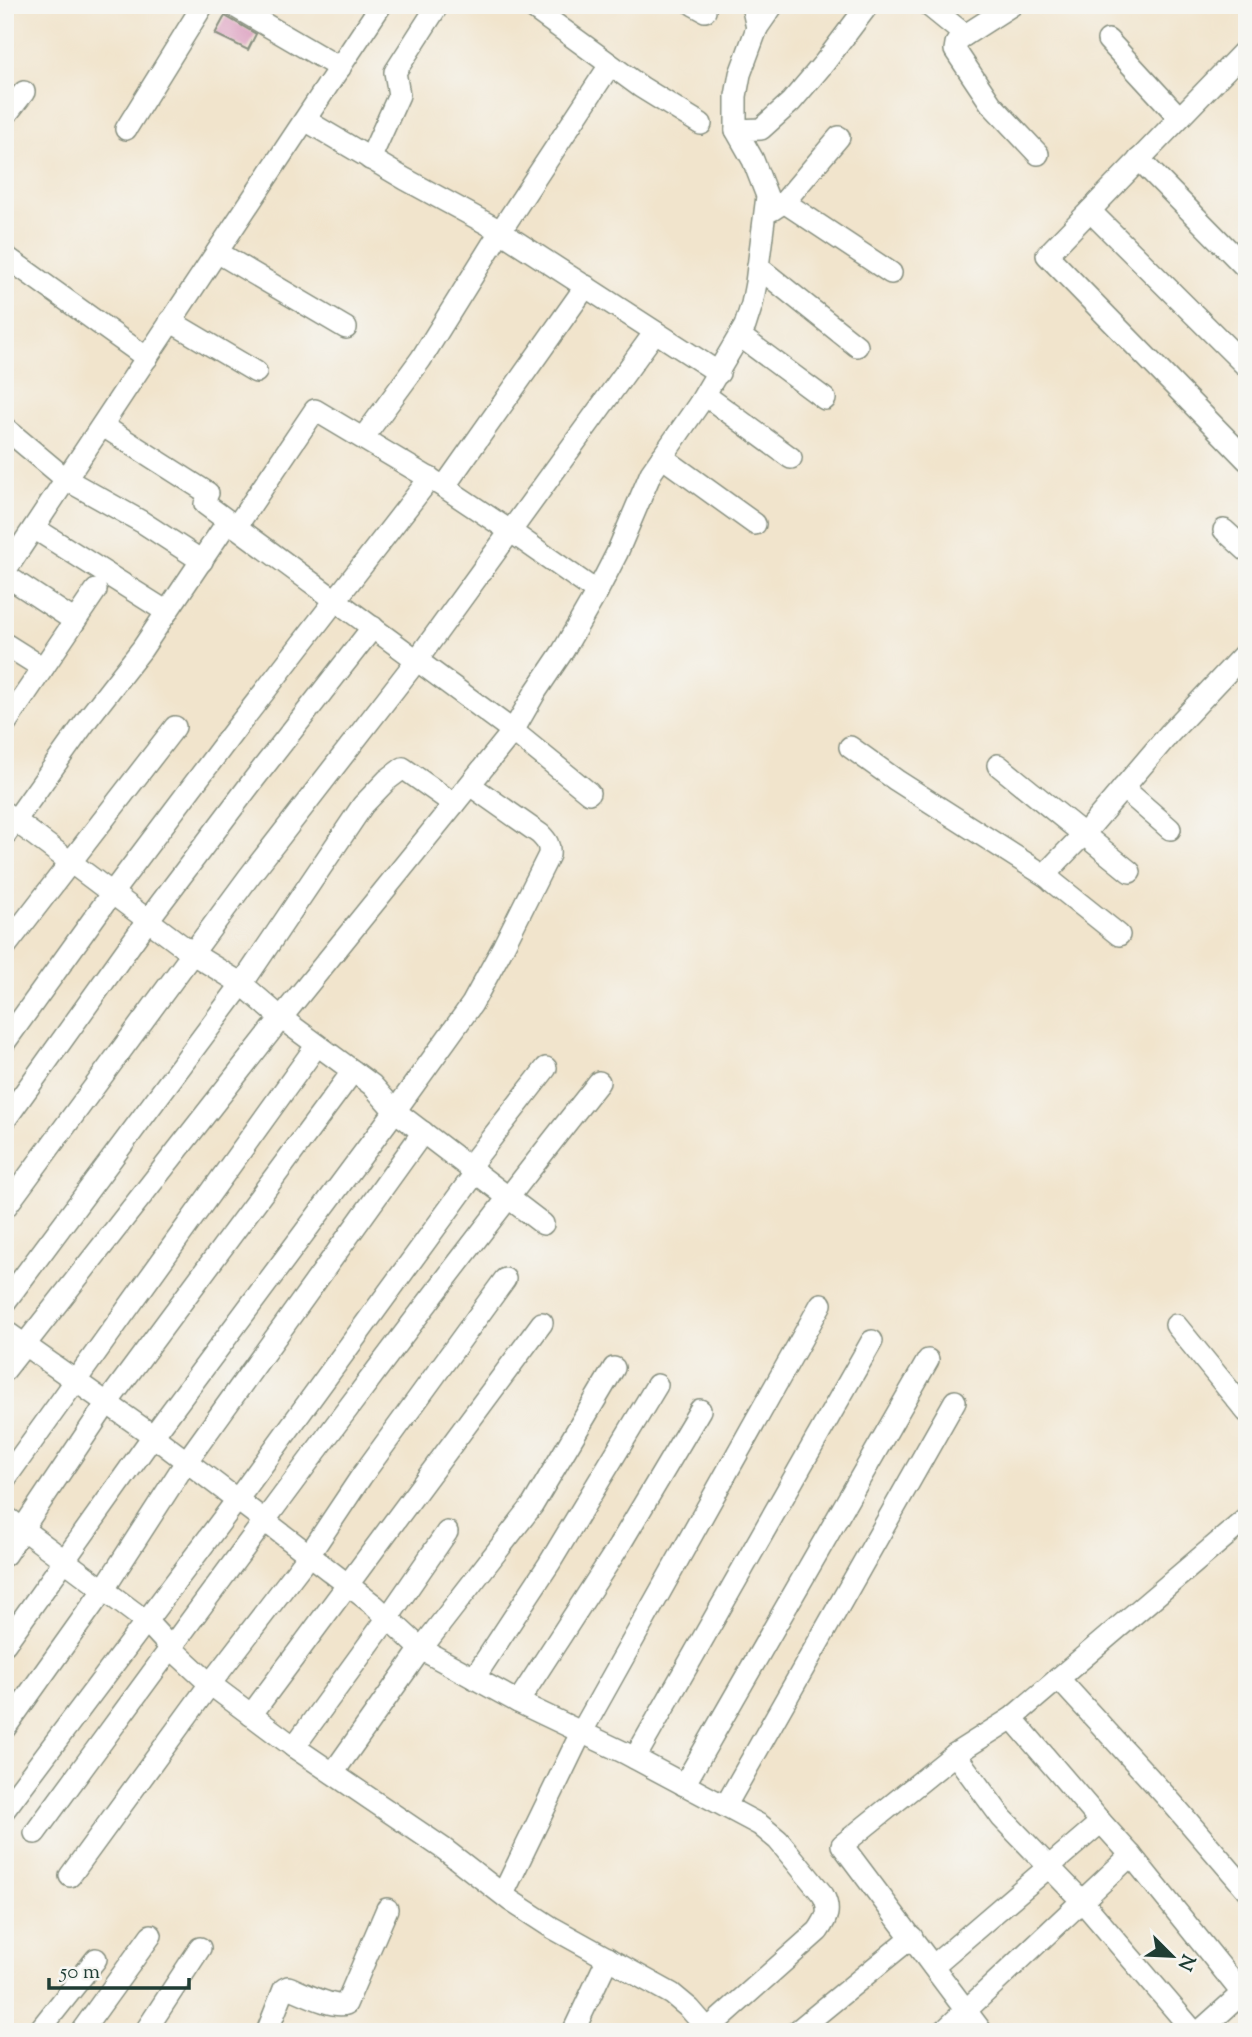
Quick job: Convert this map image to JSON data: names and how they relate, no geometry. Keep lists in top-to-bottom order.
{
  "scale_bar": "50 m",
  "north": "bottom right"
}
